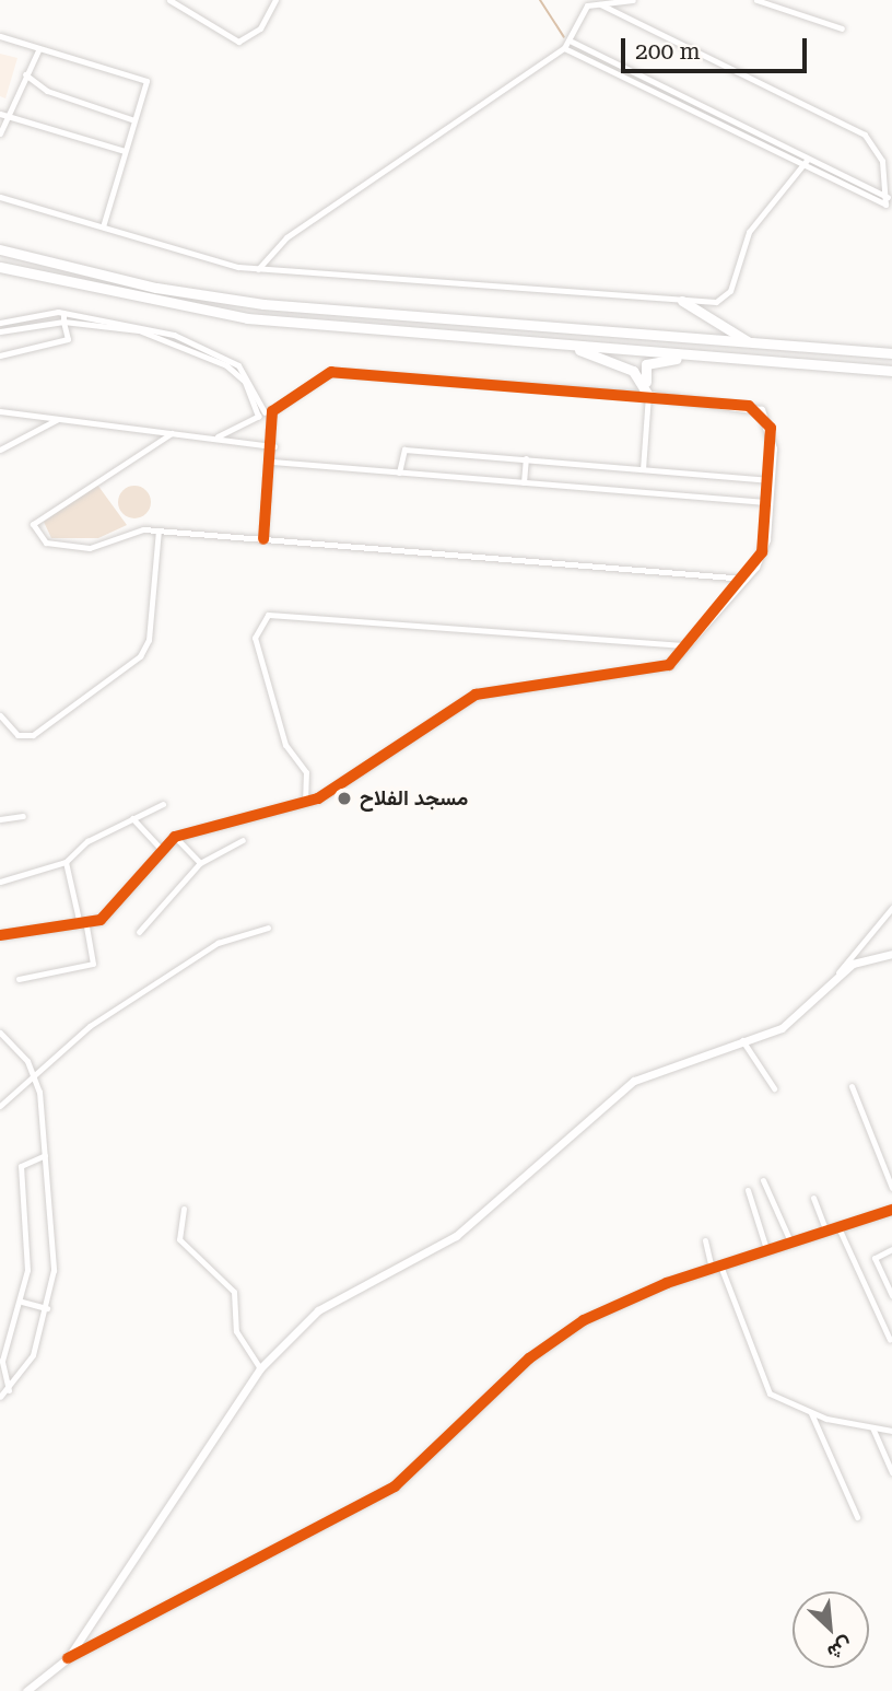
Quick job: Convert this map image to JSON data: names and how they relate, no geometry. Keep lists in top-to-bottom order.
{
  "places": ["مسجد الفلاح"],
  "scale_bar": "200 m",
  "north": "bottom right"
}
